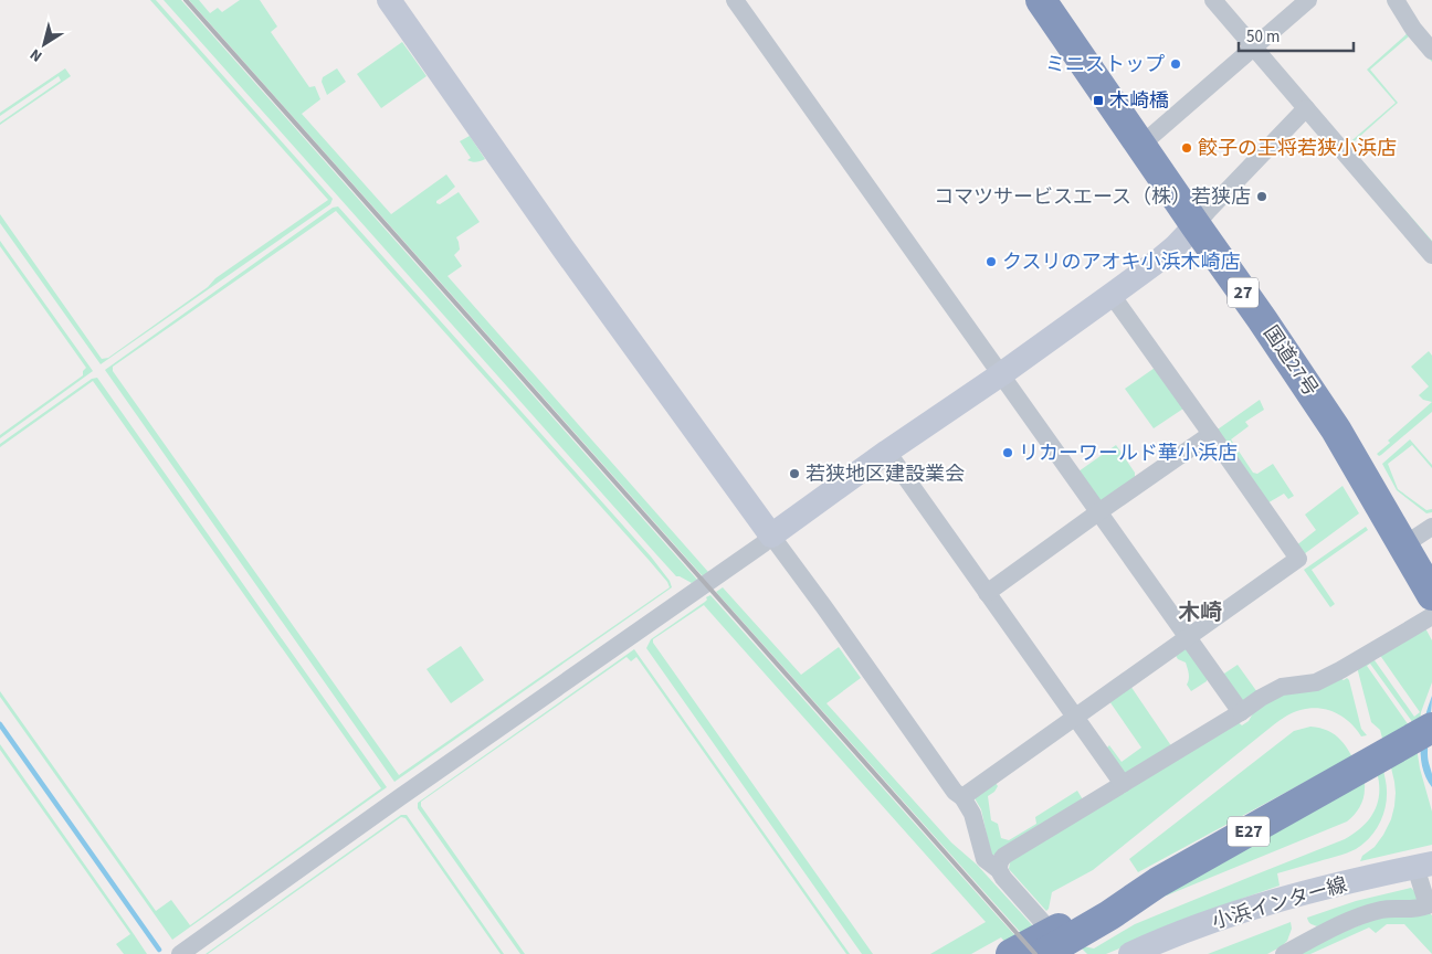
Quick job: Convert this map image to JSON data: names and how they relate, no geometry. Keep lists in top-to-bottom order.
{
  "streets": {
    "highway": ["27", "国道27号", "E27"],
    "street": ["小浜インター線"]
  },
  "districts": ["木崎"],
  "places": {
    "other": [
      "ミニストップ",
      "餃子の王将若狭小浜店",
      "コマツサービスエース（株）若狭店",
      "クスリのアオキ小浜木崎店",
      "リカーワールド華小浜店",
      "若狭地区建設業会"
    ],
    "transit": ["木崎橋"]
  },
  "scale_bar": "50 m",
  "north": "bottom left"
}
